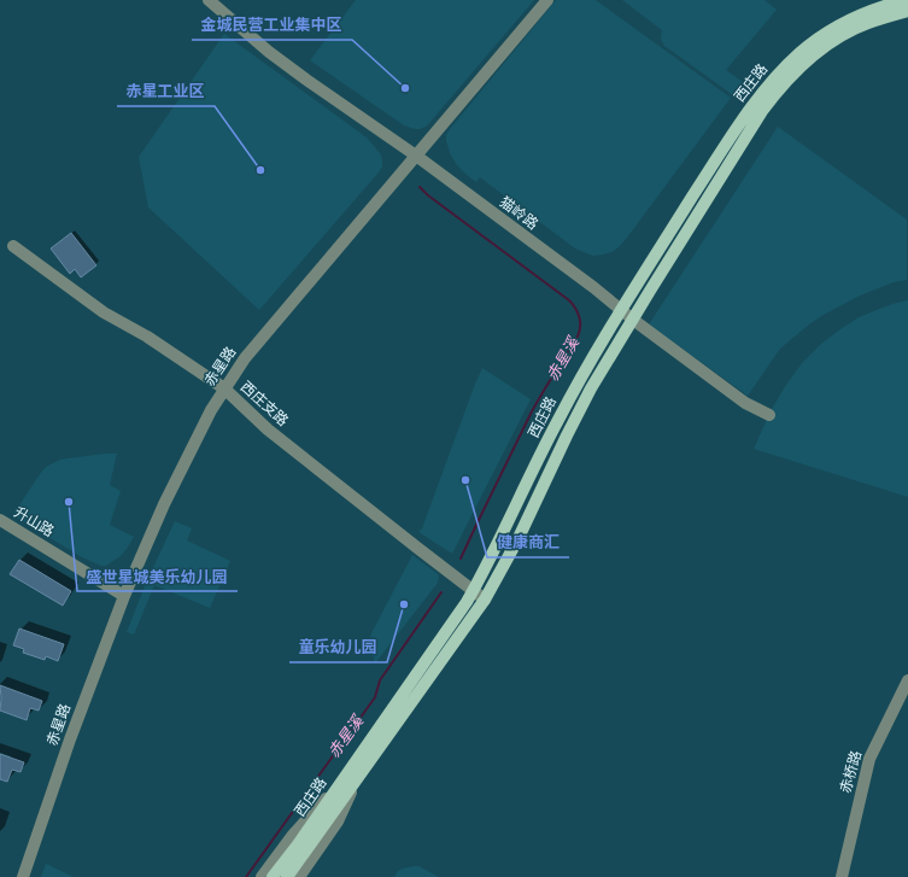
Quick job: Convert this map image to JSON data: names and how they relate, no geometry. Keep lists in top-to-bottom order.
{
  "streets": {
    "main road": ["西庄路"],
    "street": [
      "猫岭路",
      "赤星路",
      "西庄支路",
      "升山路",
      "赤桥路"
    ]
  },
  "crossings": [
    ["西庄路", "猫岭路"],
    ["西庄路", "西庄支路"],
    ["猫岭路", "赤星路"],
    ["赤星路", "西庄支路"],
    ["赤星路", "升山路"]
  ],
  "water": ["赤星溪"],
  "places": [
    "金城民营工业集中区",
    "赤星工业区",
    "健康商汇",
    "盛世星城美乐幼儿园",
    "童乐幼儿园"
  ]
}
